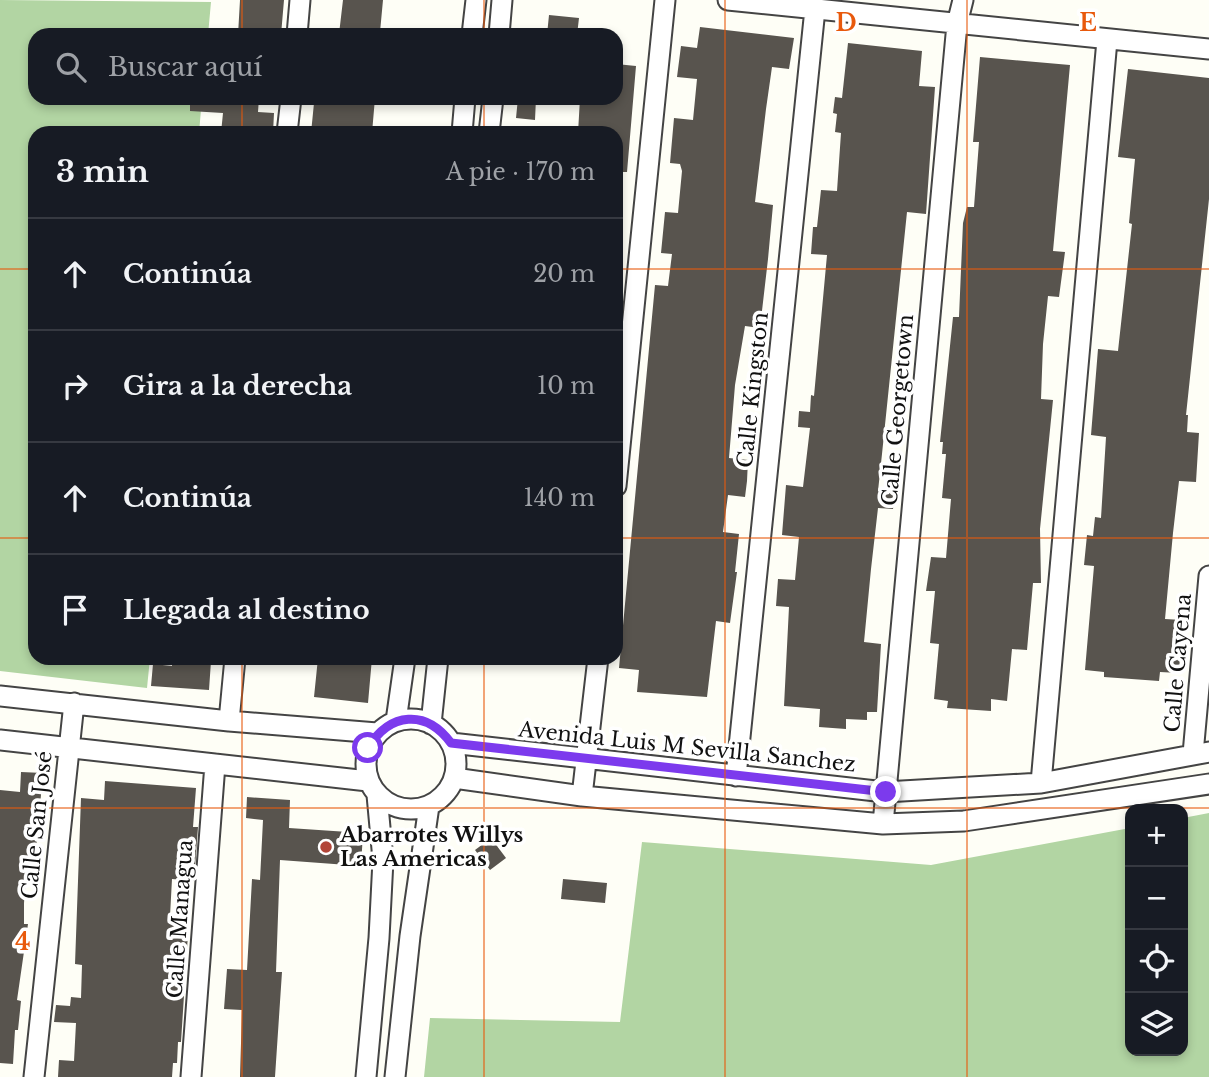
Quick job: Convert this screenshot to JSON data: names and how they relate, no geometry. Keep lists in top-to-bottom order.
{
  "streets": {
    "street": [
      "Calle Kingston",
      "Calle Georgetown",
      "Calle Cayena",
      "Avenida Luis M Sevilla Sanchez",
      "Calle San José",
      "Calle Managua"
    ]
  },
  "crossings": [
    ["Calle Kingston", "Avenida Luis M Sevilla Sanchez"],
    ["Calle Georgetown", "Avenida Luis M Sevilla Sanchez"],
    ["Calle Cayena", "Avenida Luis M Sevilla Sanchez"]
  ],
  "places": ["Abarrotes Willys Las Americas"],
  "page": {
    "search": "Buscar aquí",
    "heading": ["3 min", "A pie · 170 m"],
    "list": [
      ["Continúa", "20 m"],
      ["Gira a la derecha", "10 m"],
      ["Continúa", "140 m"],
      "Llegada al destino"
    ],
    "map_buttons": ["+", "−"]
  },
  "grid": {
    "columns": ["D", "E"],
    "rows": ["4"]
  }
}
